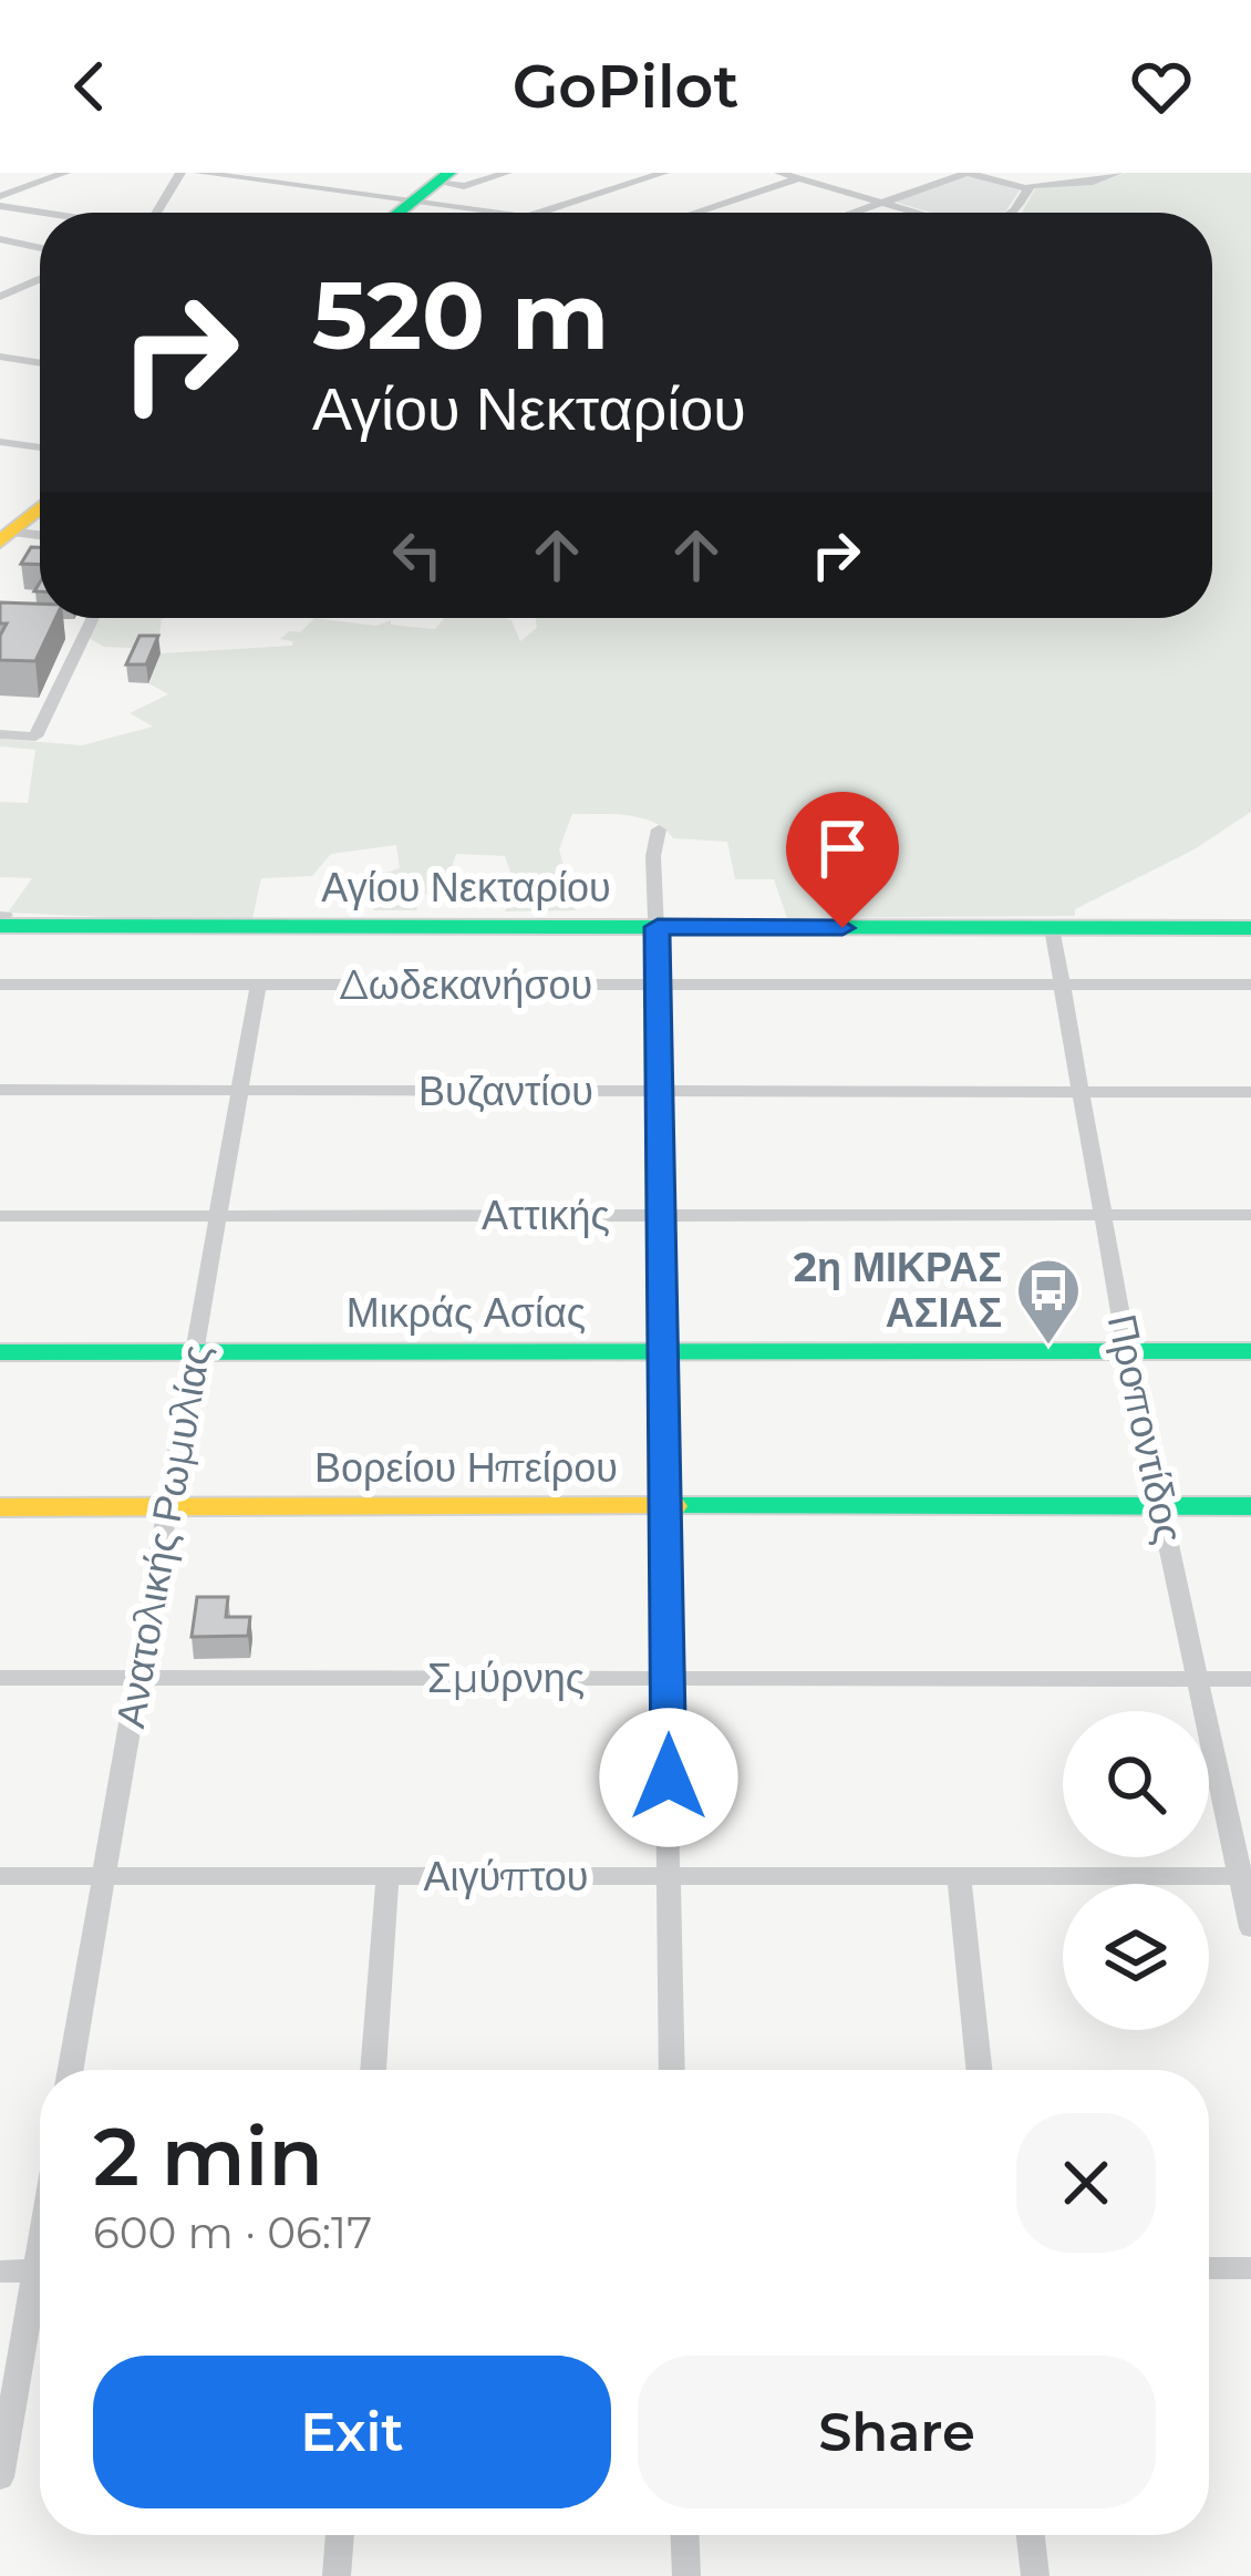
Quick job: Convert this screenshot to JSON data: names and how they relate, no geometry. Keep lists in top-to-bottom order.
{
  "streets": {
    "street": [
      "Αγίου Νεκταρίου",
      "Δωδεκανήσου",
      "Βυζαντίου",
      "Αττικής",
      "Μικράς Ασίας",
      "Προποντίδος",
      "Βορείου Ηπείρου",
      "Ανατολικής Ρωμυλίας",
      "Σμύρνης",
      "Αιγύπτου"
    ]
  },
  "crossings": [
    ["Αγίου Νεκταρίου", "Προποντίδος"],
    ["Δωδεκανήσου", "Προποντίδος"],
    ["Δωδεκανήσου", "Ανατολικής Ρωμυλίας"],
    ["Βυζαντίου", "Προποντίδος"],
    ["Βυζαντίου", "Ανατολικής Ρωμυλίας"],
    ["Αττικής", "Προποντίδος"],
    ["Αττικής", "Ανατολικής Ρωμυλίας"],
    ["Μικράς Ασίας", "Προποντίδος"],
    ["Μικράς Ασίας", "Ανατολικής Ρωμυλίας"],
    ["Προποντίδος", "Βορείου Ηπείρου"],
    ["Προποντίδος", "Σμύρνης"],
    ["Προποντίδος", "Αιγύπτου"],
    ["Βορείου Ηπείρου", "Ανατολικής Ρωμυλίας"],
    ["Ανατολικής Ρωμυλίας", "Σμύρνης"],
    ["Ανατολικής Ρωμυλίας", "Αιγύπτου"]
  ],
  "places": {
    "bus stop": ["2η ΜΙΚΡΑΣ ΑΣΙΑΣ"]
  },
  "page": {
    "header": "GoPilot",
    "turn": ["520 m", "Αγίου Νεκταρίου"],
    "heading": ["2 min", "600 m · 06:17"],
    "buttons": ["Exit", "Share"]
  }
}
